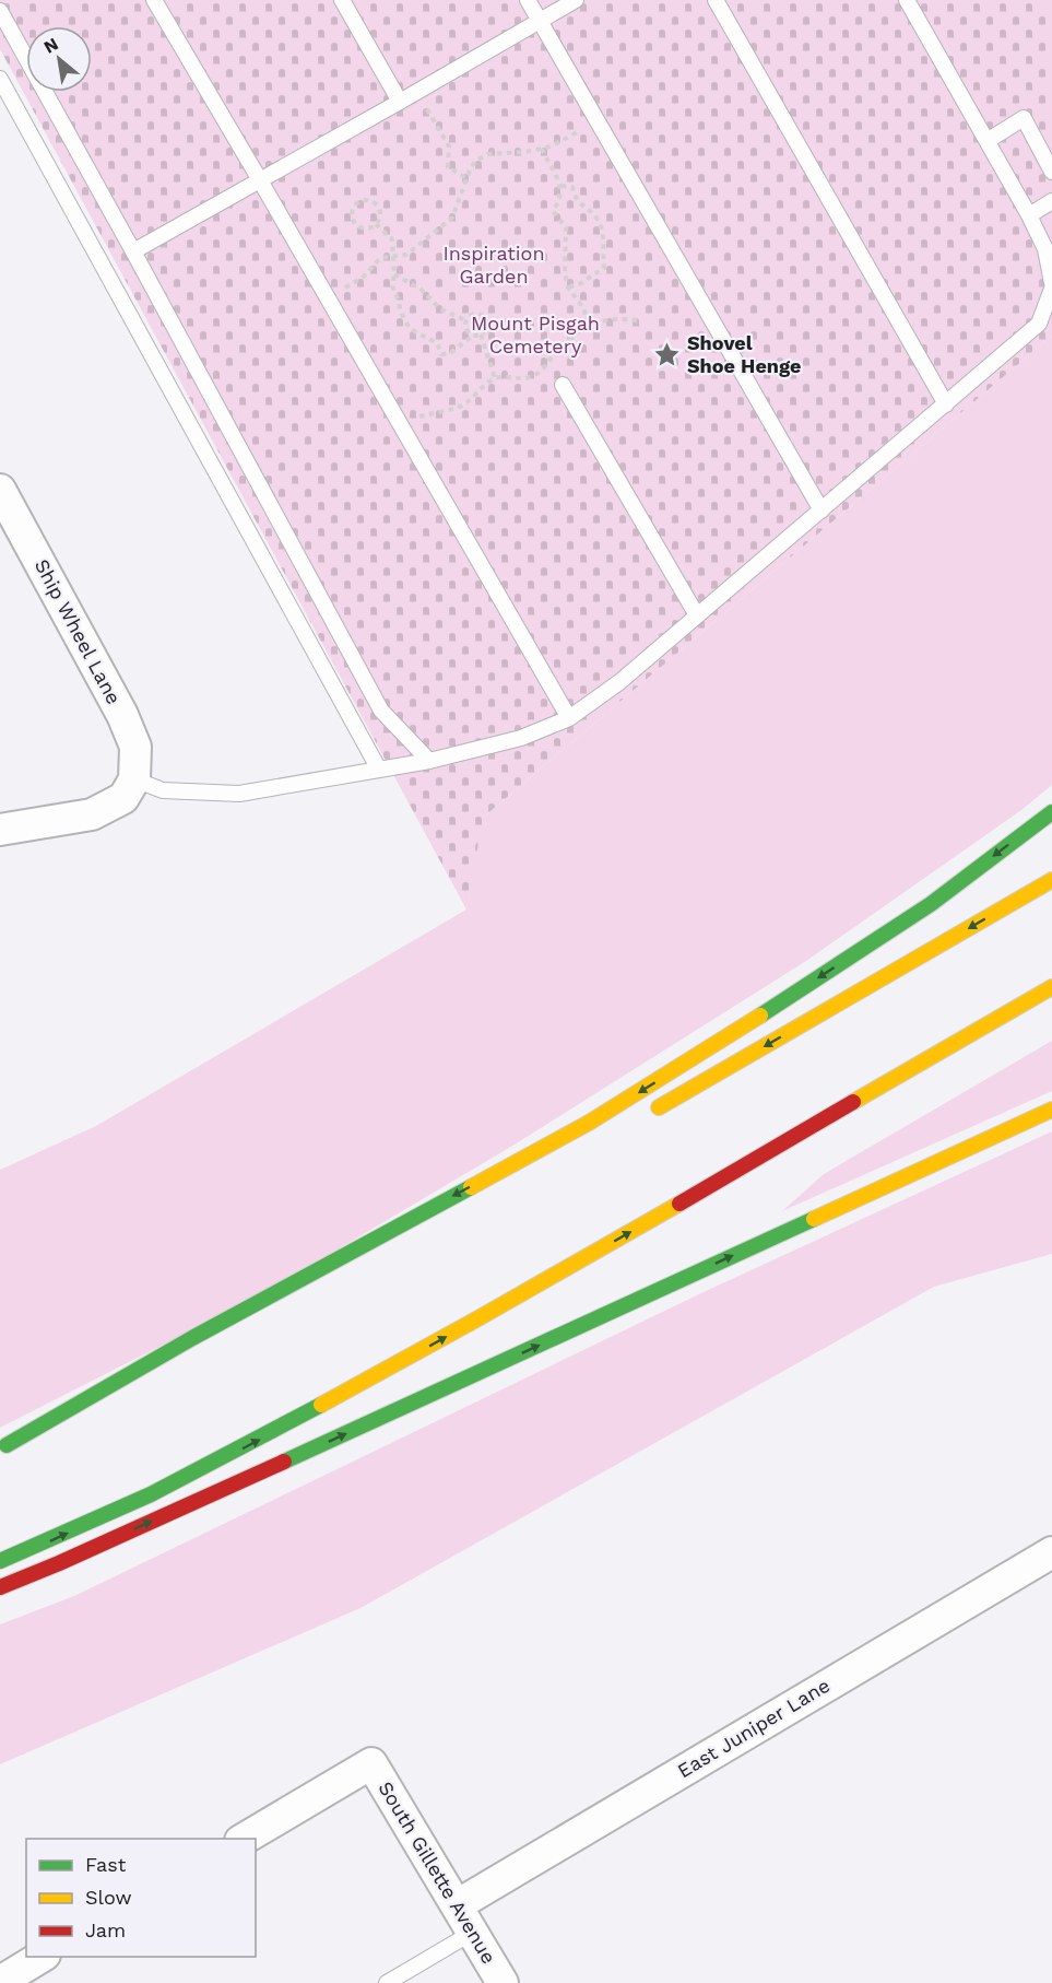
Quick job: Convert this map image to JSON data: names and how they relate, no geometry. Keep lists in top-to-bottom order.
{
  "streets": {
    "street": ["Ship Wheel Lane", "East Juniper Lane", "South Gillette Avenue"]
  },
  "crossings": [
    ["East Juniper Lane", "South Gillette Avenue"]
  ],
  "parks": ["Inspiration Garden", "Mount Pisgah Cemetery"],
  "places": {
    "place": ["Shovel Shoe Henge"]
  },
  "legend": ["Fast", "Slow", "Jam"],
  "north": "top left"
}
